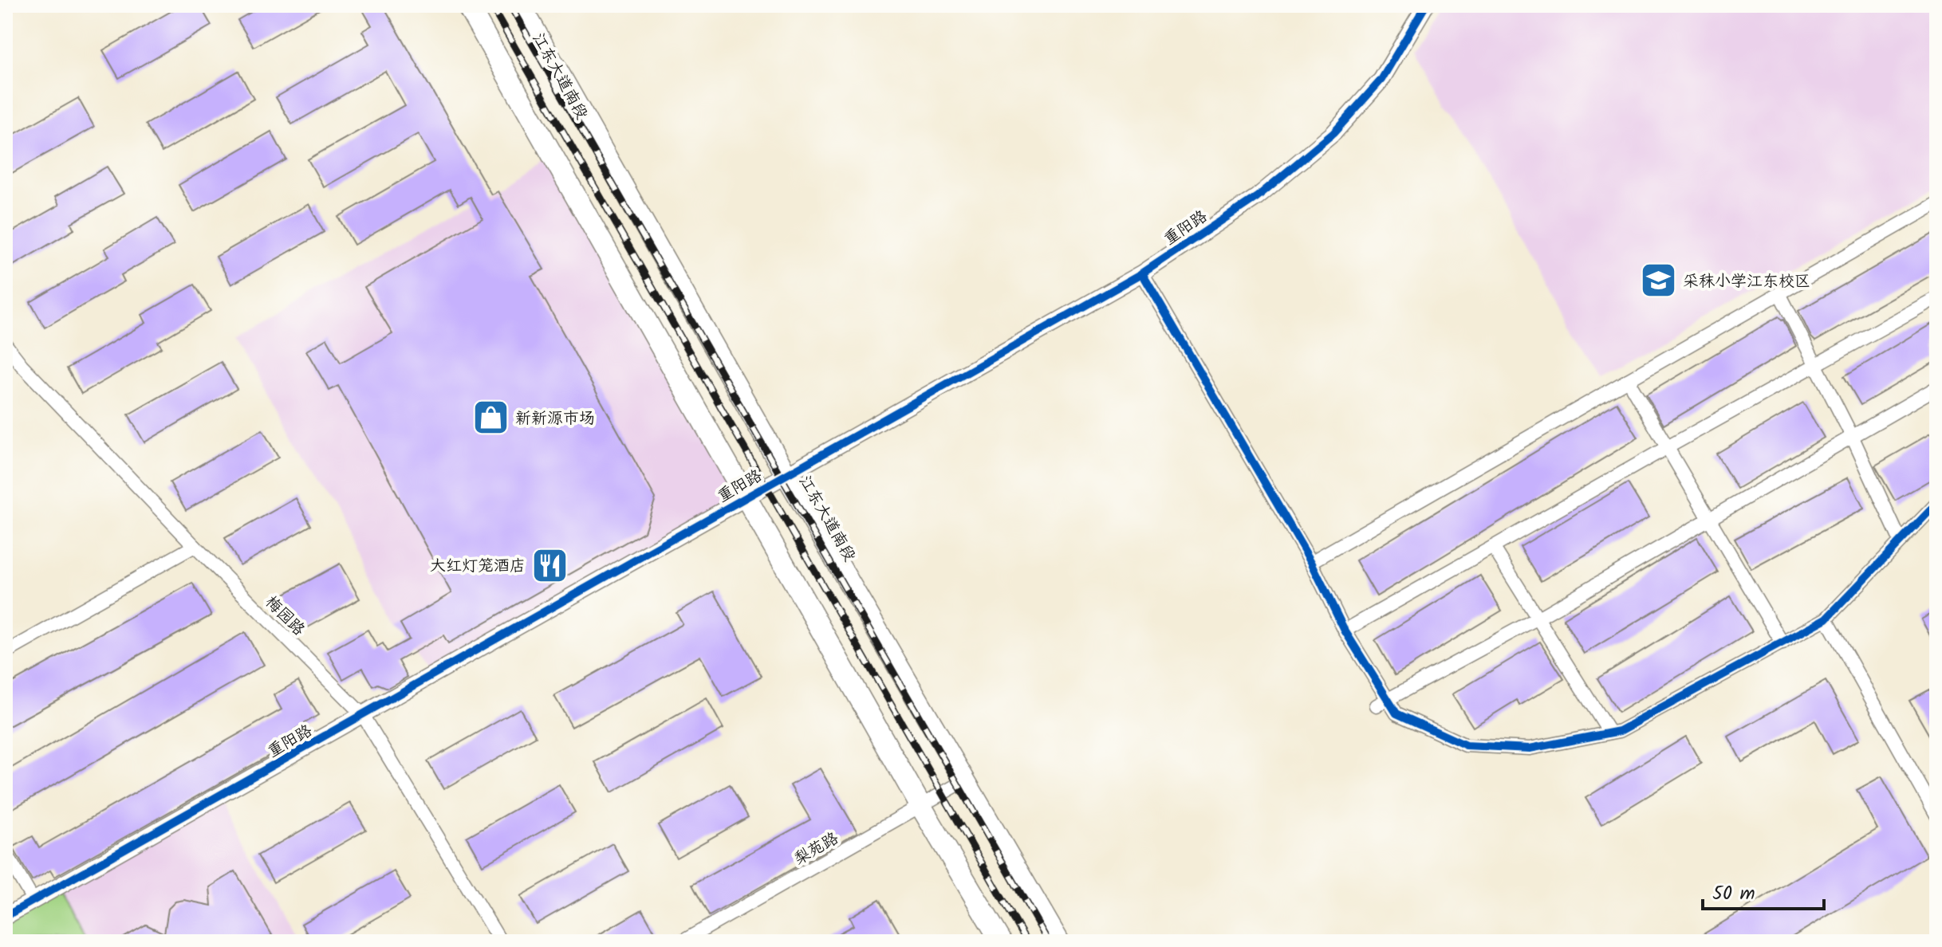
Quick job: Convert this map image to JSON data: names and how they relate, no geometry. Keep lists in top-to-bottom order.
{
  "streets": {
    "main road": ["江东大道南段"],
    "street": ["重阳路", "梅园路", "梨苑路"]
  },
  "crossings": [
    ["江东大道南段", "重阳路"],
    ["江东大道南段", "梨苑路"],
    ["重阳路", "梅园路"]
  ],
  "places": {
    "school or university": ["采秣小学江东校区"],
    "shop": ["新新源市场"],
    "restaurant": ["大红灯笼酒店"]
  },
  "scale_bar": "50 m"
}
